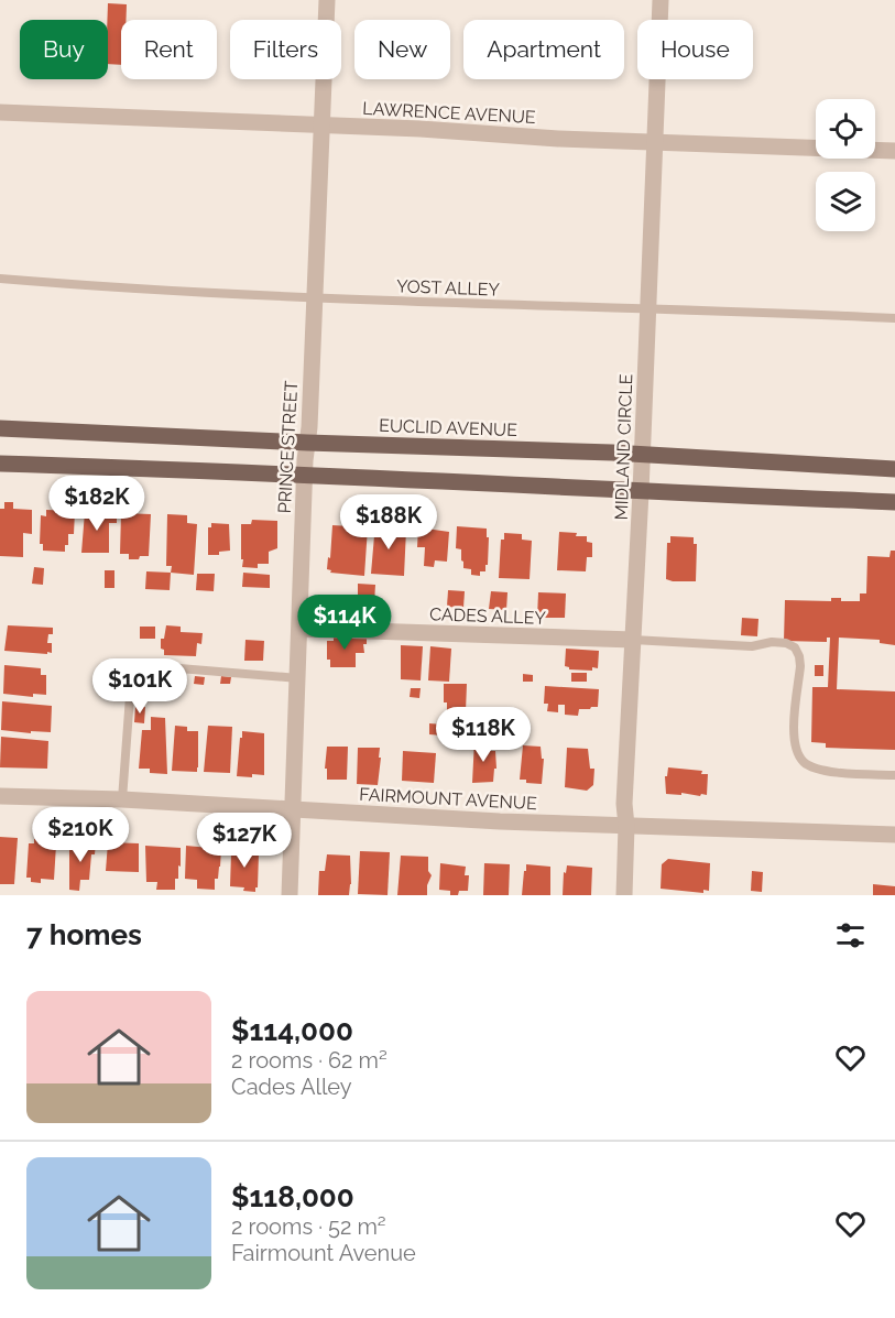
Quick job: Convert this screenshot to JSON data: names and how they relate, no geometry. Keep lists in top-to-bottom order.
{
  "streets": {
    "main road": ["EUCLID AVENUE"],
    "street": [
      "LAWRENCE AVENUE",
      "PRINCE STREET",
      "MIDLAND CIRCLE",
      "CADES ALLEY",
      "FAIRMOUNT AVENUE"
    ],
    "lane": ["YOST ALLEY"]
  },
  "crossings": [
    ["LAWRENCE AVENUE", "PRINCE STREET"],
    ["LAWRENCE AVENUE", "MIDLAND CIRCLE"],
    ["YOST ALLEY", "PRINCE STREET"],
    ["YOST ALLEY", "MIDLAND CIRCLE"],
    ["EUCLID AVENUE", "PRINCE STREET"],
    ["EUCLID AVENUE", "MIDLAND CIRCLE"],
    ["PRINCE STREET", "CADES ALLEY"],
    ["PRINCE STREET", "FAIRMOUNT AVENUE"],
    ["MIDLAND CIRCLE", "CADES ALLEY"],
    ["MIDLAND CIRCLE", "FAIRMOUNT AVENUE"]
  ],
  "page": {
    "chip": [
      "Buy",
      "Rent",
      "Filters",
      "New",
      "Apartment",
      "House"
    ],
    "price": [
      "$182K",
      "$188K",
      "$114K",
      "$101K",
      "$118K",
      "$210K",
      "$127K"
    ],
    "heading": "7 homes",
    "list": [
      {
        "name": "$114,000",
        "note": "2 rooms · 62 m² · Cades Alley"
      },
      {
        "name": "$118,000",
        "note": "2 rooms · 52 m² · Fairmount Avenue"
      }
    ]
  }
}
